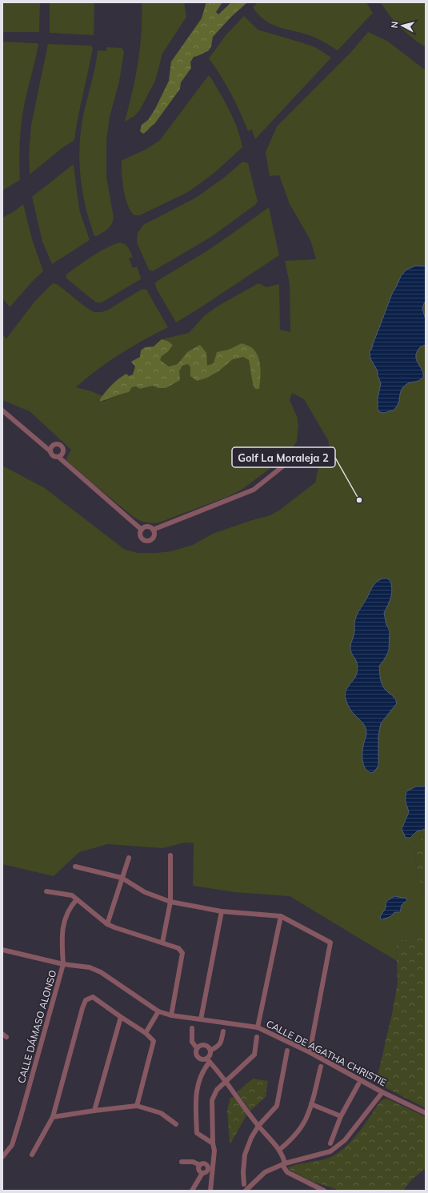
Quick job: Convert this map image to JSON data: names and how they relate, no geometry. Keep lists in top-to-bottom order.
{
  "streets": {
    "street": ["CALLE DÁMASO ALONSO", "CALLE DE AGATHA CHRISTIE"]
  },
  "crossings": [
    ["CALLE DÁMASO ALONSO", "CALLE DE AGATHA CHRISTIE"]
  ],
  "places": ["Golf La Moraleja 2"],
  "north": "left"
}
